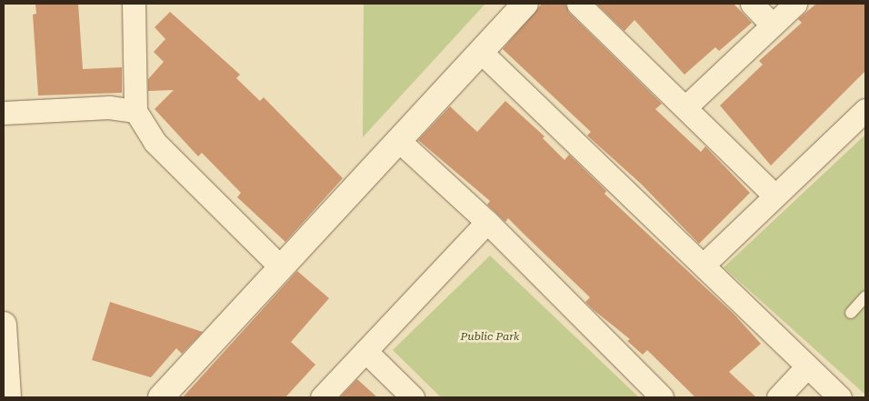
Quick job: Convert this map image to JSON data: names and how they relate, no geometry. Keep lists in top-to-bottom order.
{
  "parks": ["Public Park"]
}
